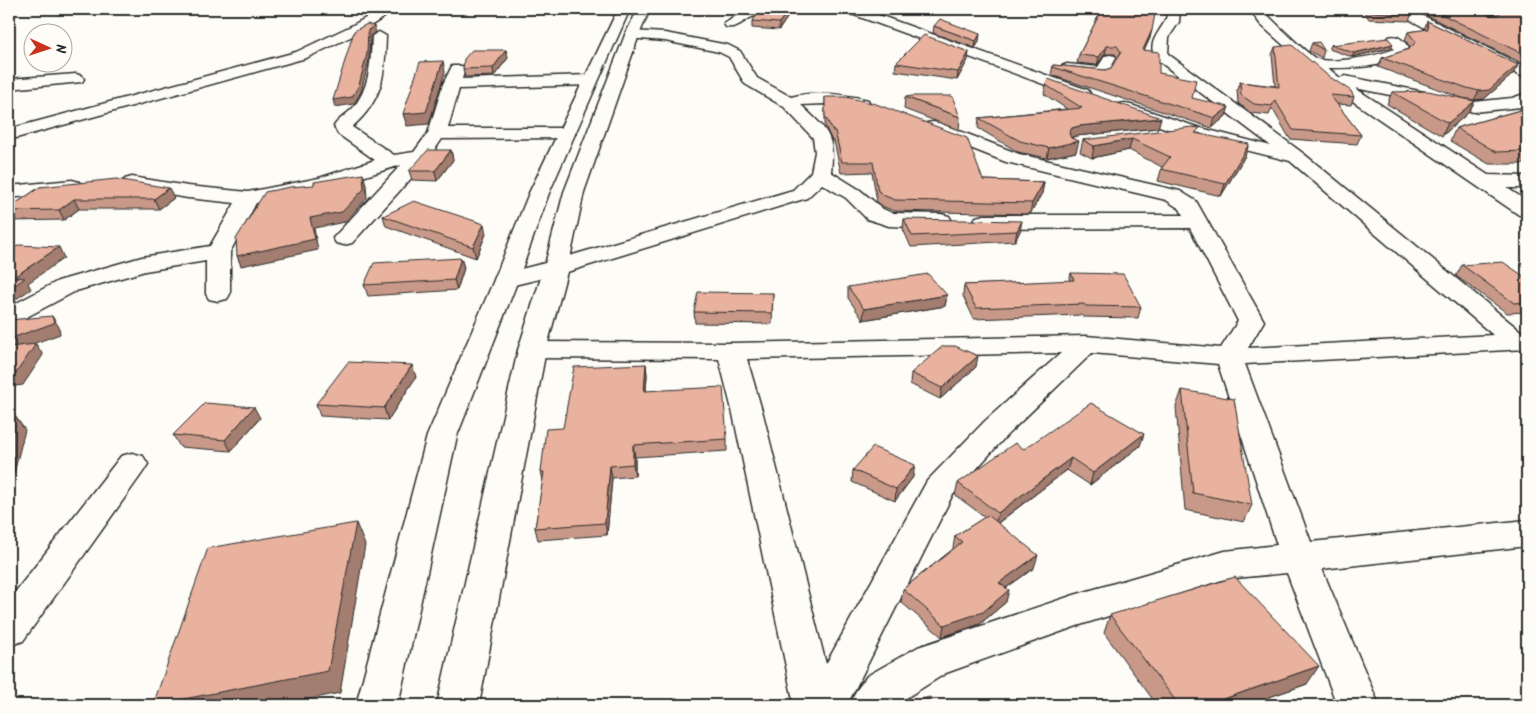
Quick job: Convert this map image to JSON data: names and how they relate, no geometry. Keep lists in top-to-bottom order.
{
  "north": "right"
}
